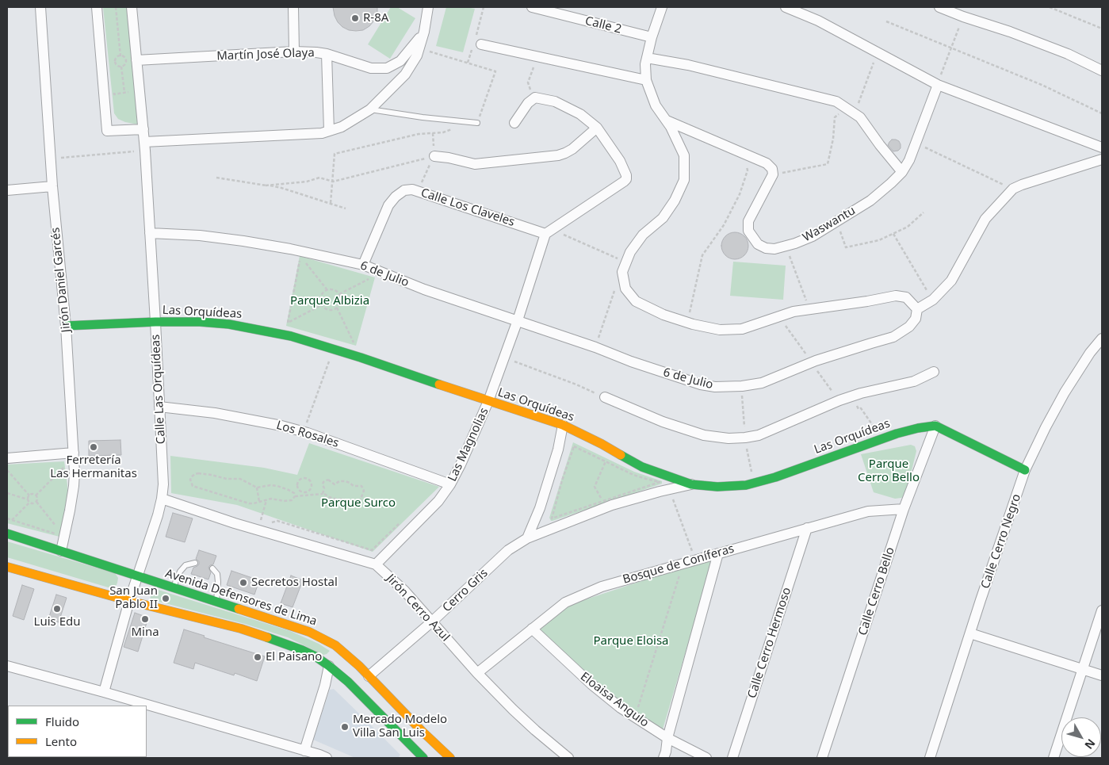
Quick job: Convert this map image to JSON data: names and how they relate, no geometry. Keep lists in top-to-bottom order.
{
  "streets": {
    "street": [
      "Calle 2",
      "Martín José Olaya",
      "Calle Los Claveles",
      "Waswantu",
      "6 de Julio",
      "Jirón Daniel Garcés",
      "Las Orquídeas",
      "Calle Las Orquídeas",
      "Los Rosales",
      "Las Magnolias",
      "Calle Cerro Negro",
      "Bosque de Coníferas",
      "Cerro Gris",
      "Calle Cerro Bello",
      "Avenida Defensores de Lima",
      "Jirón Cerro Azul",
      "Calle Cerro Hermoso",
      "Eloaisa Angulo"
    ]
  },
  "crossings": [
    ["Martín José Olaya", "Calle Las Orquídeas"],
    ["Calle Los Claveles", "6 de Julio"],
    ["Calle Los Claveles", "Las Magnolias"],
    ["6 de Julio", "Calle Las Orquídeas"],
    ["6 de Julio", "Las Magnolias"],
    ["Jirón Daniel Garcés", "Las Orquídeas"],
    ["Jirón Daniel Garcés", "Avenida Defensores de Lima"],
    ["Las Orquídeas", "Calle Las Orquídeas"],
    ["Las Orquídeas", "Las Magnolias"],
    ["Las Orquídeas", "Cerro Gris"],
    ["Las Orquídeas", "Calle Cerro Bello"],
    ["Calle Las Orquídeas", "Los Rosales"],
    ["Calle Las Orquídeas", "Avenida Defensores de Lima"],
    ["Calle Las Orquídeas", "Jirón Cerro Azul"],
    ["Los Rosales", "Las Magnolias"],
    ["Las Magnolias", "Jirón Cerro Azul"],
    ["Bosque de Coníferas", "Calle Cerro Bello"],
    ["Bosque de Coníferas", "Jirón Cerro Azul"],
    ["Bosque de Coníferas", "Calle Cerro Hermoso"],
    ["Bosque de Coníferas", "Eloaisa Angulo"],
    ["Cerro Gris", "Avenida Defensores de Lima"],
    ["Cerro Gris", "Jirón Cerro Azul"]
  ],
  "parks": [
    "Parque Albizia",
    "Parque Cerro Bello",
    "Parque Surco",
    "Parque Eloisa"
  ],
  "places": [
    "R-8A",
    "Ferretería Las Hermanitas",
    "Secretos Hostal",
    "San Juan Pablo II",
    "Luis Edu",
    "Mina",
    "El Paisano",
    "Mercado Modelo Villa San Luis"
  ],
  "legend": ["Fluido", "Lento"],
  "north": "bottom right"
}
